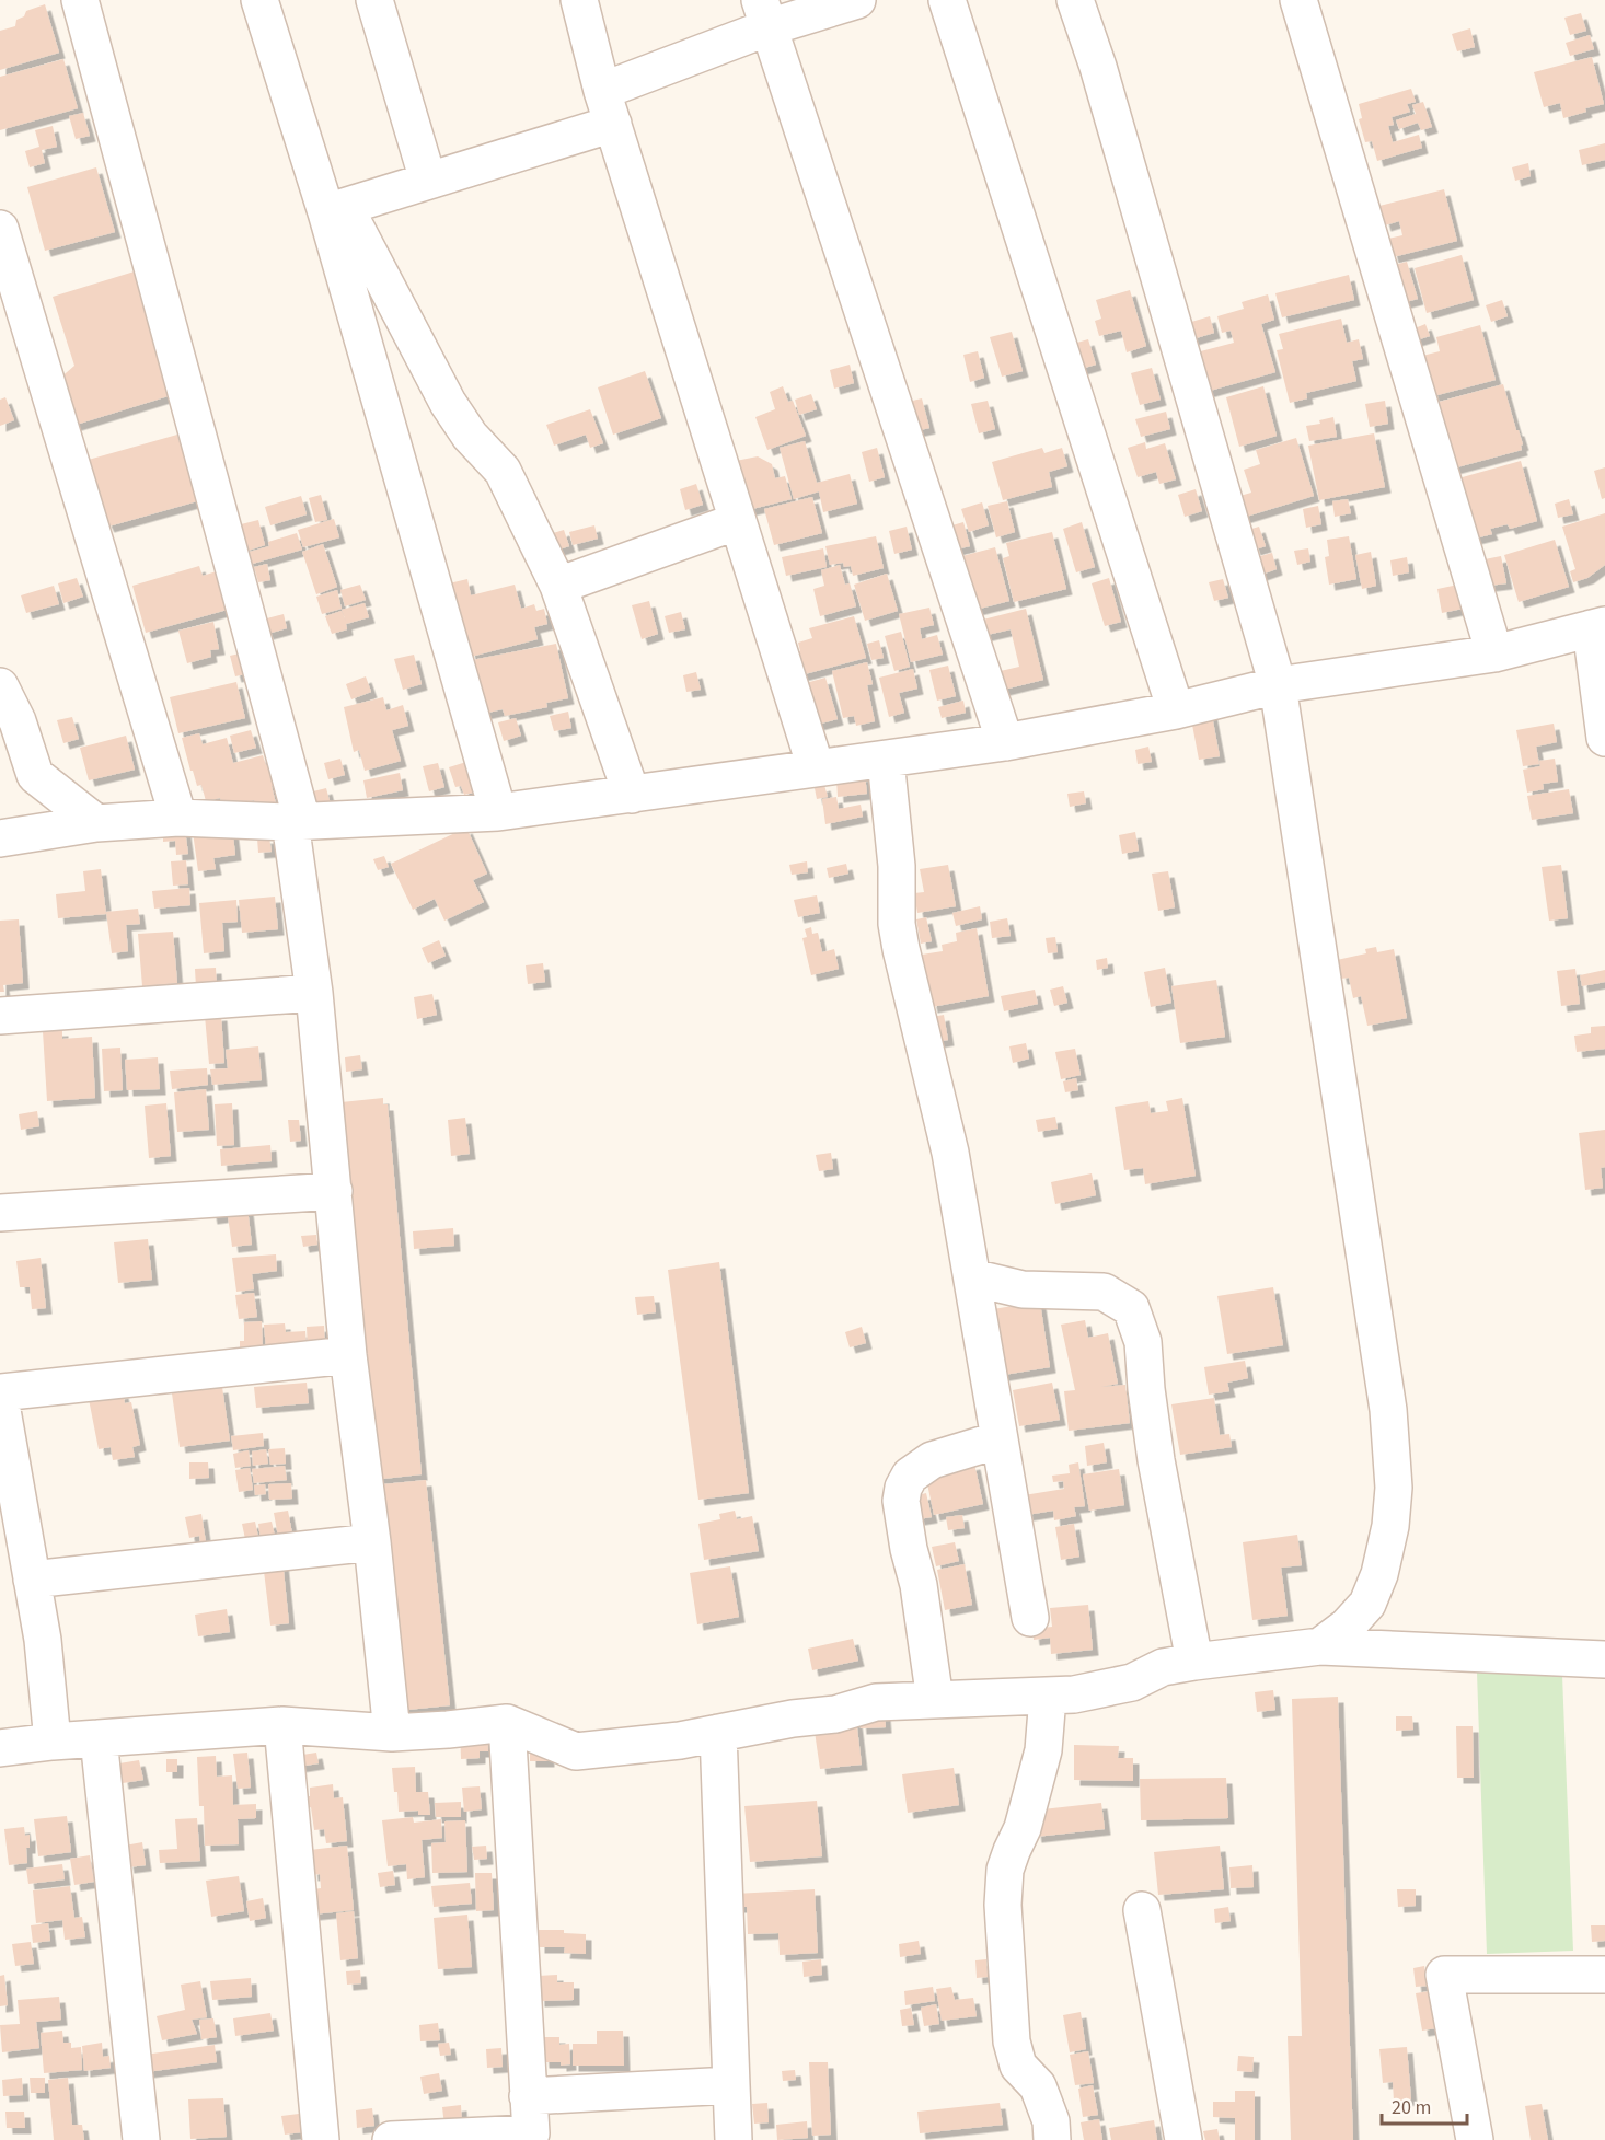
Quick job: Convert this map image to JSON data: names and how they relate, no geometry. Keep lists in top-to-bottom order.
{
  "scale_bar": "20 m"
}
